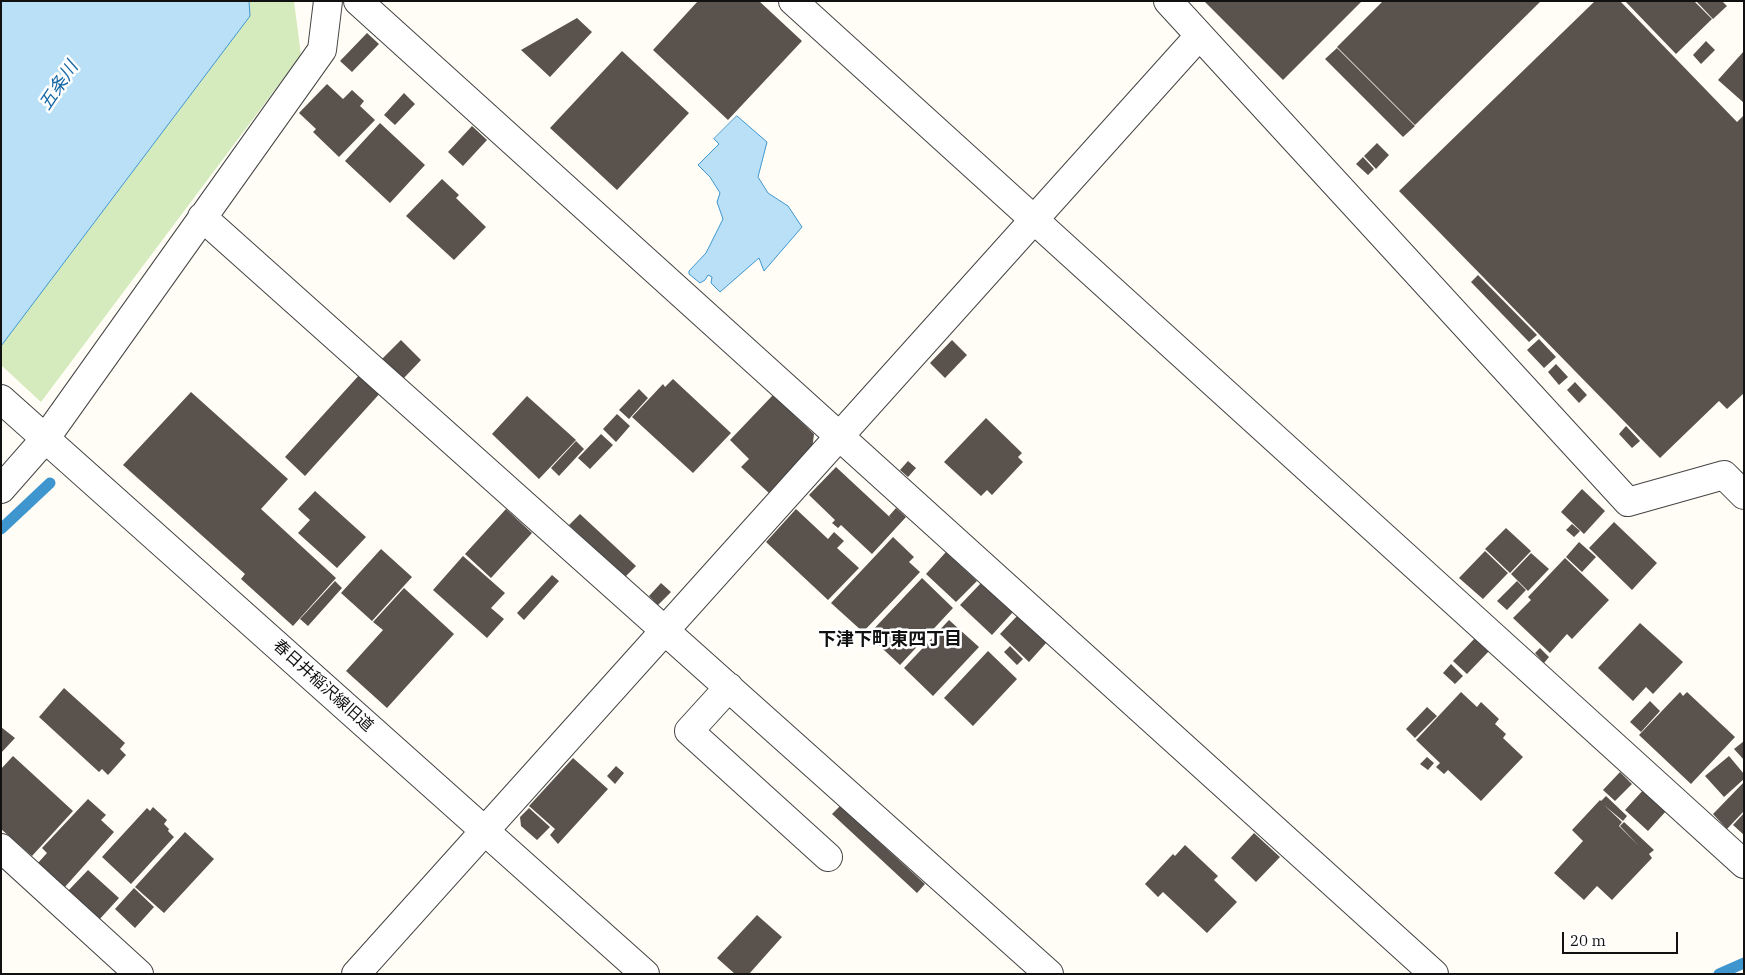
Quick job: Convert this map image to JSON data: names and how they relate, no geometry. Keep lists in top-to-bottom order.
{
  "streets": {
    "street": ["春日井稲沢線旧道"]
  },
  "districts": ["下津下町東四丁目"],
  "water": ["五条川"],
  "scale_bar": "20 m"
}
